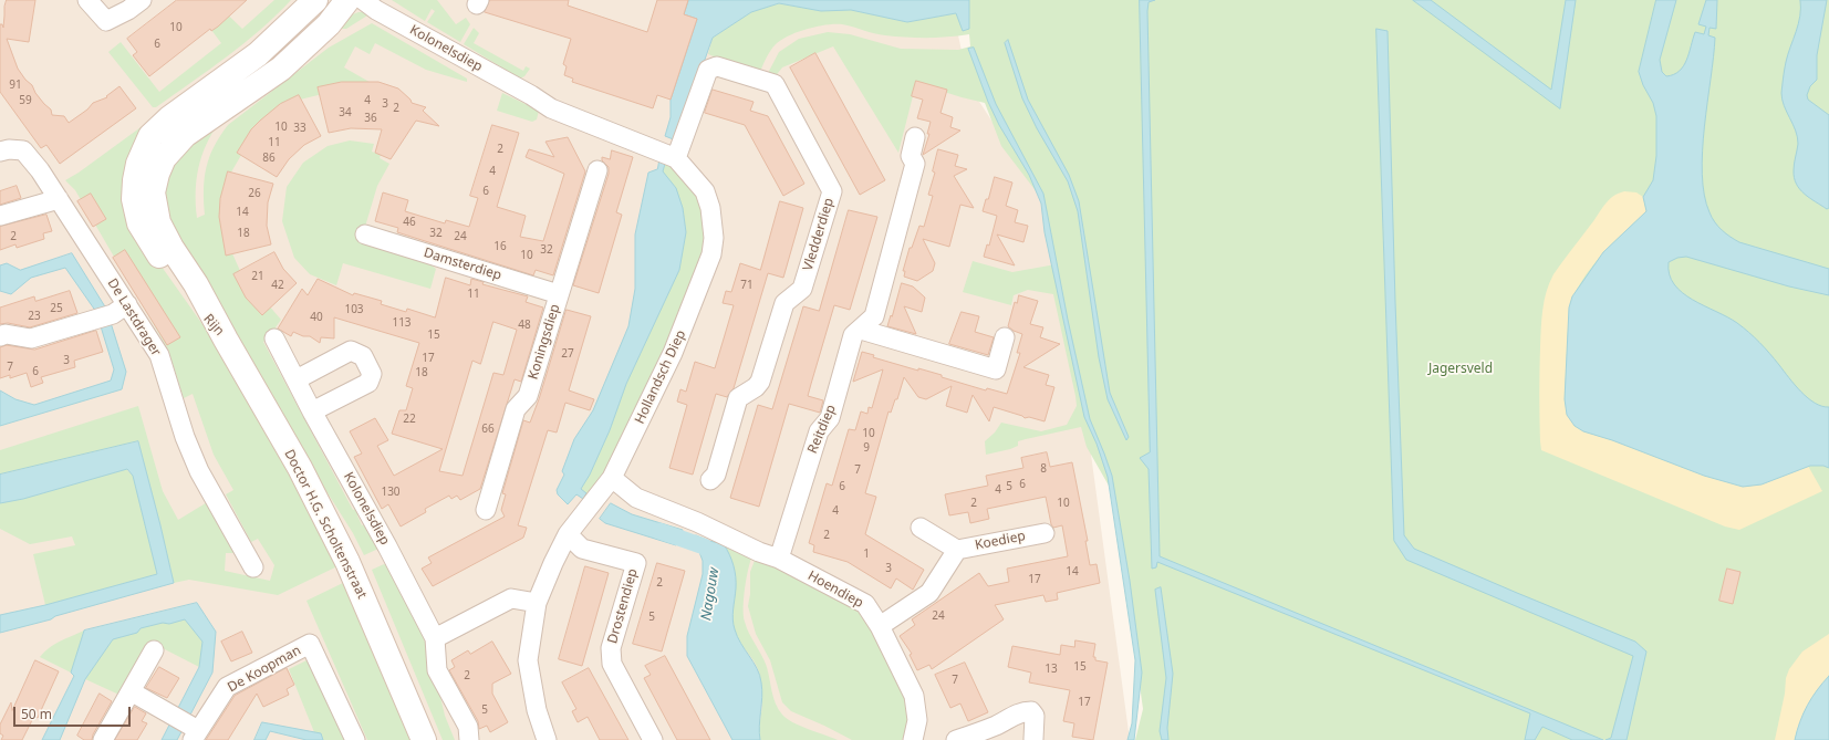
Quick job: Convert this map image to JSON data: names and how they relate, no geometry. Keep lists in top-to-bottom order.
{
  "streets": {
    "main road": ["Rijn", "Doctor H.G. Scholtenstraat"],
    "street": [
      "Kolonelsdiep",
      "Vledderdiep",
      "Damsterdiep",
      "De Lastdrager",
      "Koningsdiep",
      "Hollandsch Diep",
      "Reitdiep",
      "Koediep",
      "Hoendiep",
      "Drostendiep",
      "De Koopman"
    ]
  },
  "crossings": [
    ["Kolonelsdiep", "Hollandsch Diep"],
    ["Vledderdiep", "Hollandsch Diep"],
    ["Damsterdiep", "Koningsdiep"],
    ["Rijn", "Doctor H.G. Scholtenstraat"],
    ["Hollandsch Diep", "Hoendiep"],
    ["Hollandsch Diep", "Drostendiep"],
    ["Reitdiep", "Hoendiep"],
    ["Koediep", "Hoendiep"]
  ],
  "water": ["Nagouw"],
  "parks": ["Jagersveld"],
  "house_numbers": [
    "10",
    "6",
    "91",
    "59",
    "4",
    "3",
    "2",
    "34",
    "36",
    "10",
    "33",
    "11",
    "2",
    "86",
    "4",
    "6",
    "26",
    "14",
    "46",
    "18",
    "32",
    "2",
    "24",
    "16",
    "32",
    "10",
    "21",
    "42",
    "71",
    "11",
    "25",
    "103",
    "23",
    "40",
    "113",
    "48",
    "15",
    "27",
    "17",
    "3",
    "7",
    "6",
    "18",
    "22",
    "66",
    "10",
    "9",
    "8",
    "7",
    "6",
    "6",
    "5",
    "4",
    "130",
    "2",
    "10",
    "4",
    "2",
    "1",
    "3",
    "14",
    "17",
    "2",
    "24",
    "5",
    "15",
    "13",
    "2",
    "7",
    "17",
    "5"
  ],
  "scale_bar": "50 m"
}
